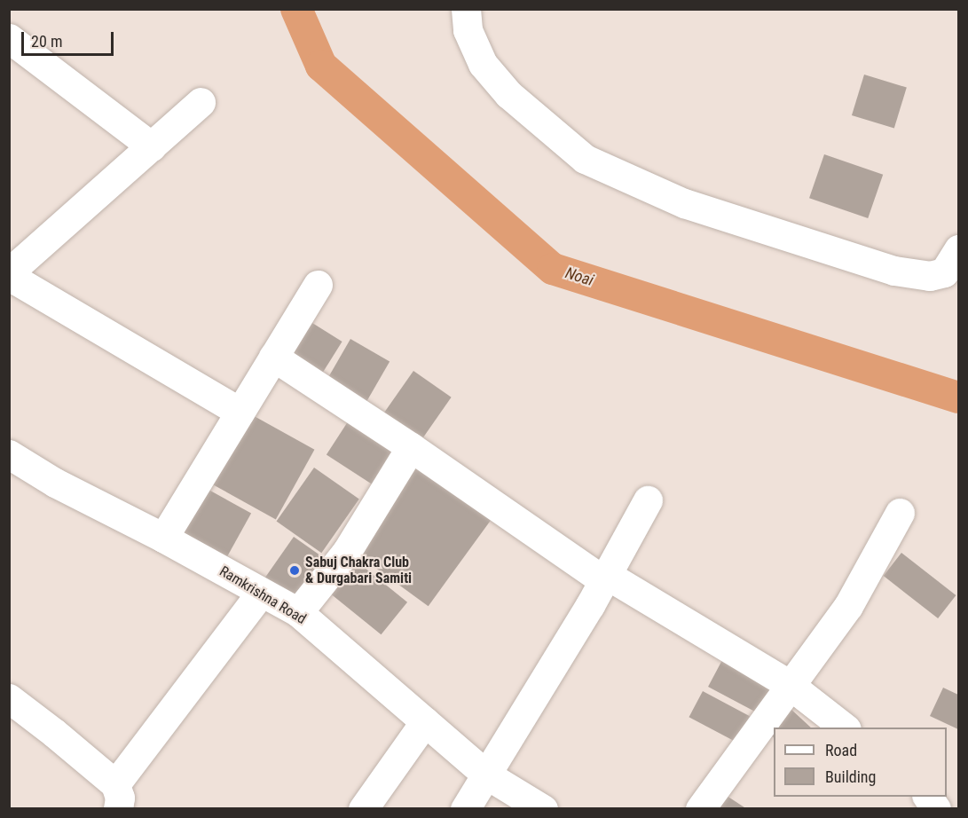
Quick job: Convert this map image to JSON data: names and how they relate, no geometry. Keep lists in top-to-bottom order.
{
  "streets": {
    "street": ["Ramkrishna Road"]
  },
  "water": ["Noai"],
  "places": ["Sabuj Chakra Club & Durgabari Samiti"],
  "legend": ["Road", "Building"],
  "scale_bar": "20 m"
}
